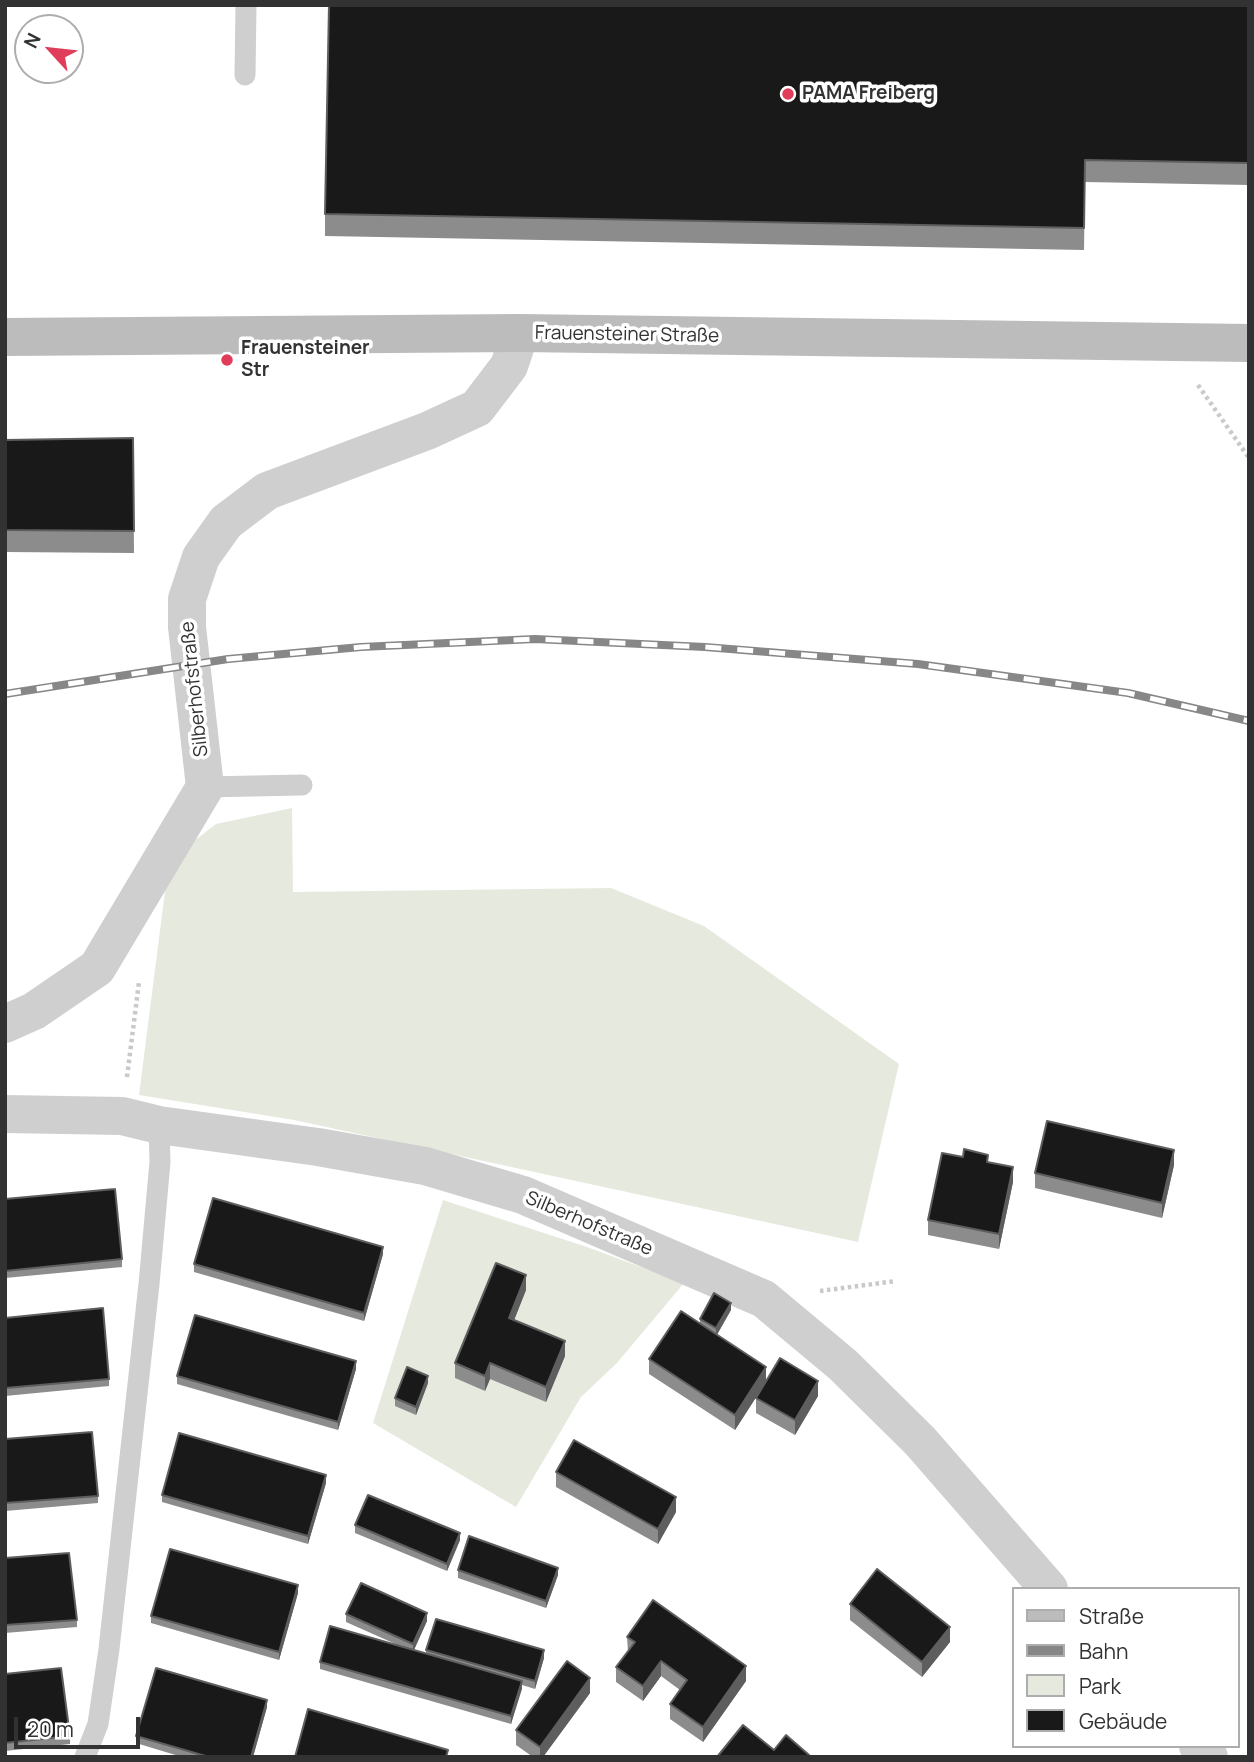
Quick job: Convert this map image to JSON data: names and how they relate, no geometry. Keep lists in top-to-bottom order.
{
  "streets": {
    "main road": ["Frauensteiner Straße"],
    "street": ["Silberhofstraße"]
  },
  "crossings": [
    ["Frauensteiner Straße", "Silberhofstraße"]
  ],
  "places": ["PAMA Freiberg", "Frauensteiner Str"],
  "legend": [
    "Straße",
    "Bahn",
    "Park",
    "Gebäude"
  ],
  "scale_bar": "20 m",
  "north": "top left"
}
